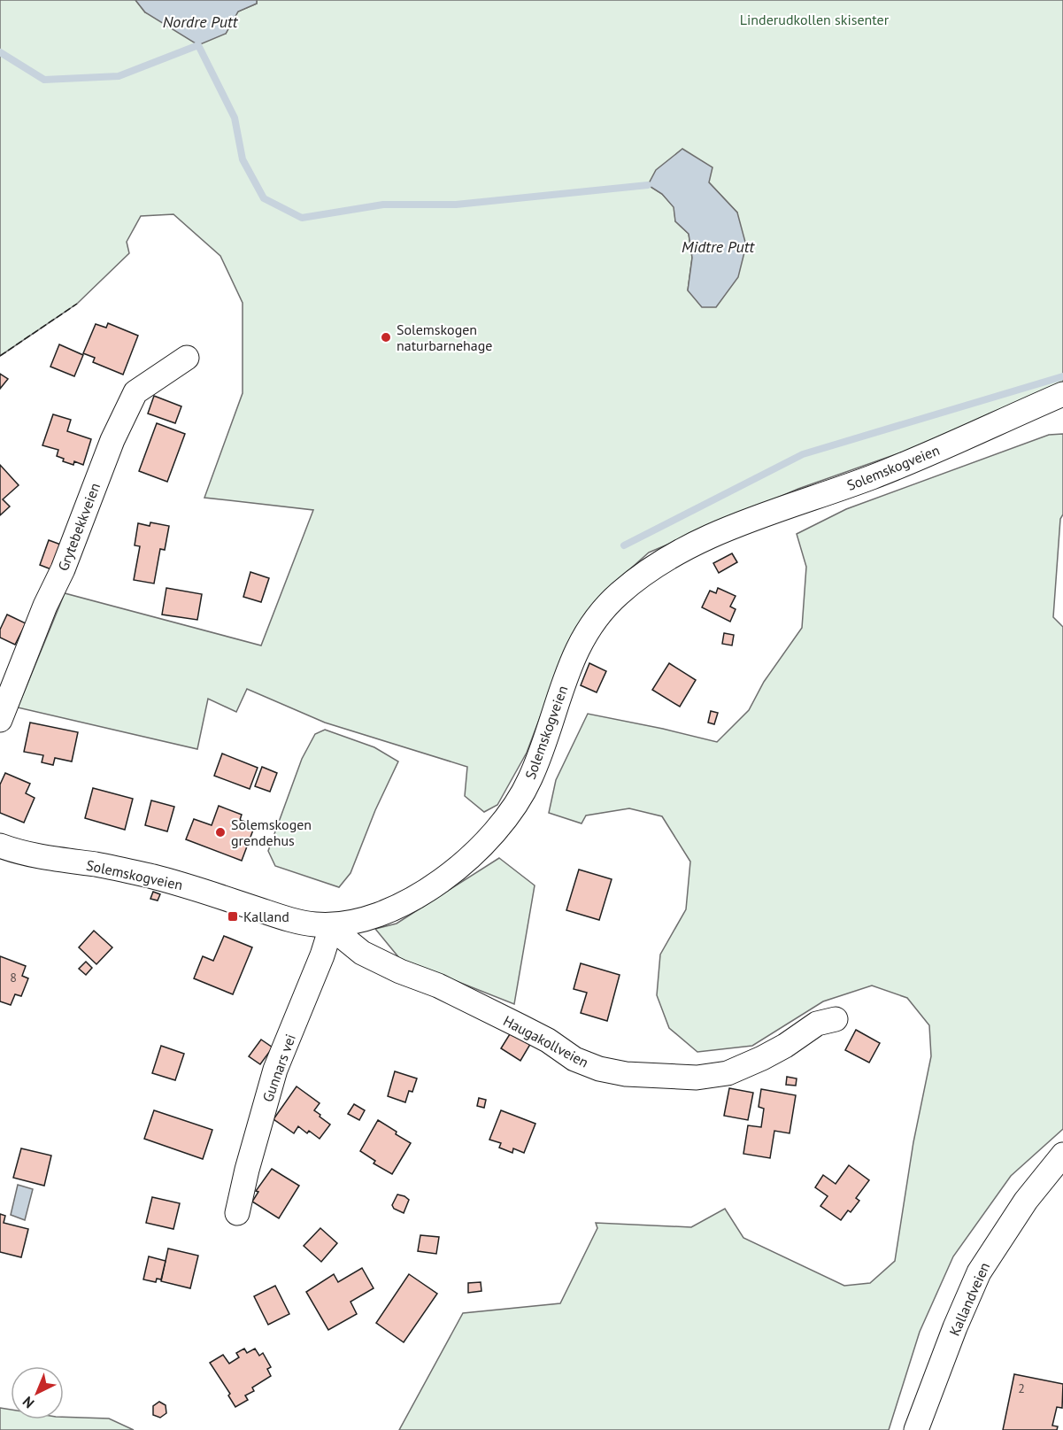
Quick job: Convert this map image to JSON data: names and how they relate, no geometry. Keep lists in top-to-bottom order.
{
  "streets": {
    "street": [
      "Solemskogveien",
      "Grytebekkveien",
      "Haugakollveien",
      "Gunnars vei",
      "Kallandveien"
    ]
  },
  "crossings": [
    ["Solemskogveien", "Haugakollveien"],
    ["Solemskogveien", "Gunnars vei"],
    ["Haugakollveien", "Gunnars vei"]
  ],
  "water": ["Nordre Putt", "Midtre Putt"],
  "parks": ["Linderudkollen skisenter"],
  "places": {
    "other": ["Solemskogen naturbarnehage", "Solemskogen grendehus"],
    "transit": ["Kalland"]
  },
  "house_numbers": ["8", "2"],
  "north": "bottom left"
}
